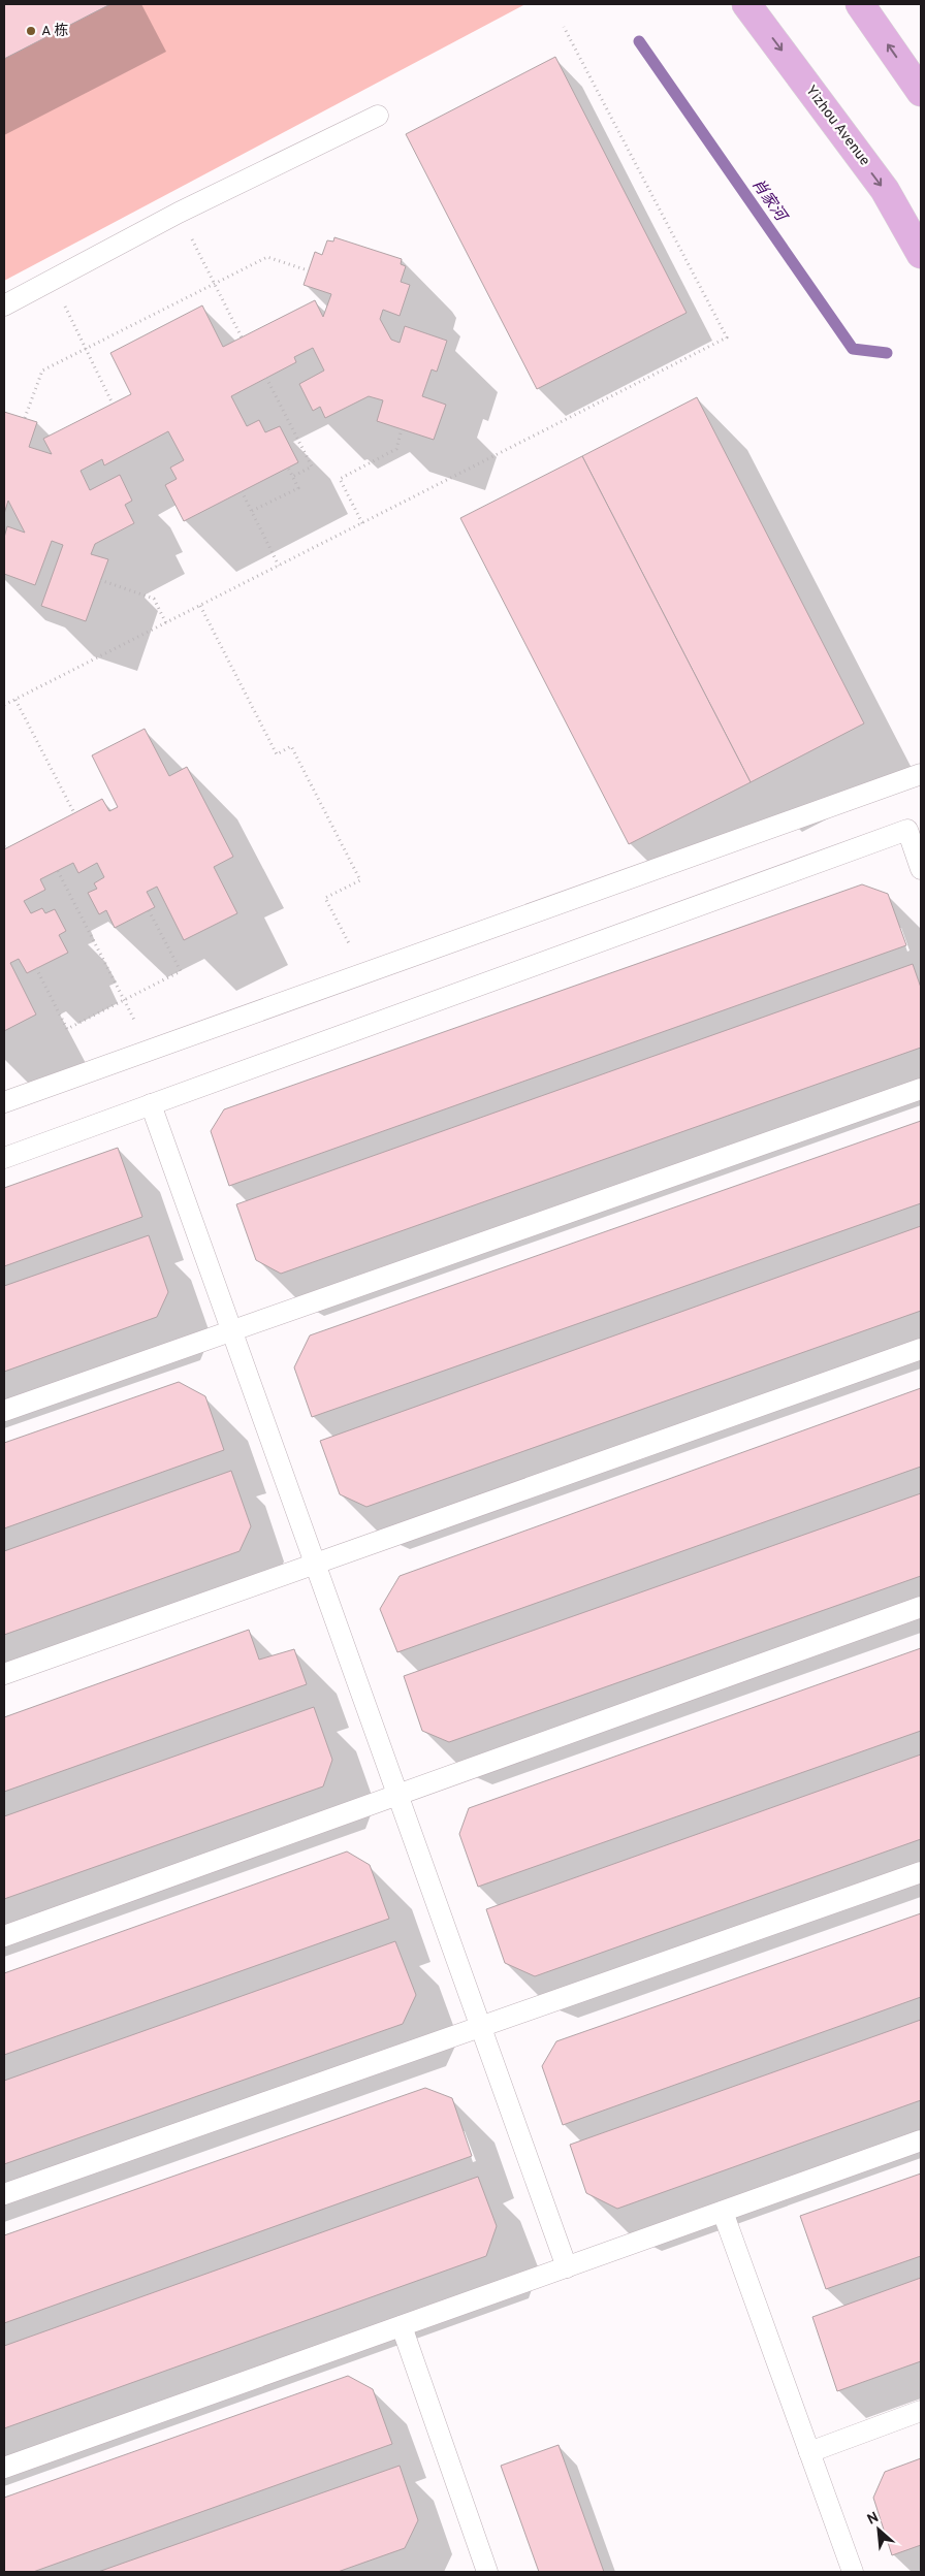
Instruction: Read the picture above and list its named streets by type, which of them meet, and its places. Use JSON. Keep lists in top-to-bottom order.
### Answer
{
  "streets": {
    "main road": ["Yizhou Avenue"]
  },
  "water": ["肖家河"],
  "places": ["A 栋"],
  "north": "top left"
}
